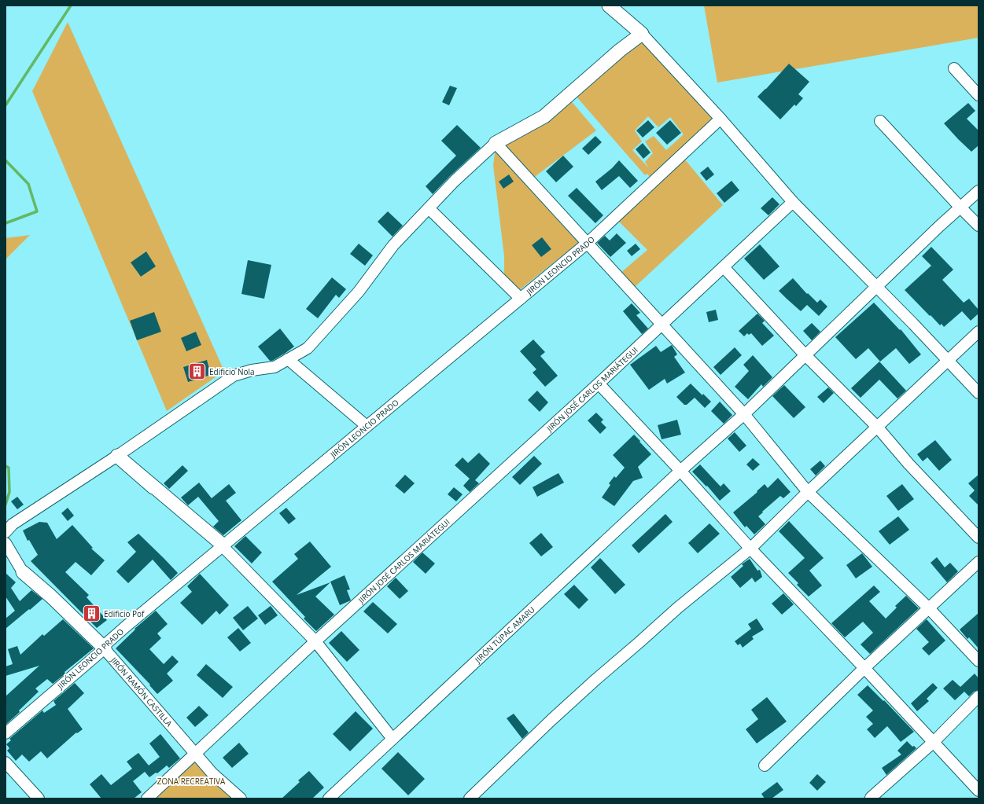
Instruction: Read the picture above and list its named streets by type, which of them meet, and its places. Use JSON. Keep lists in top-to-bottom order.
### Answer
{
  "streets": {
    "street": [
      "JIRÓN LEONCIO PRADO",
      "JIRÓN JOSÉ CARLOS MARIÁTEGUI",
      "JIRÓN TÚPAC AMARU",
      "JIRÓN RAMÓN CASTILLA"
    ]
  },
  "crossings": [
    ["JIRÓN LEONCIO PRADO", "JIRÓN RAMÓN CASTILLA"],
    ["JIRÓN JOSÉ CARLOS MARIÁTEGUI", "JIRÓN RAMÓN CASTILLA"]
  ],
  "parks": ["ZONA RECREATIVA"],
  "places": {
    "building": ["Edificio Nola", "Edificio Pof"]
  }
}
